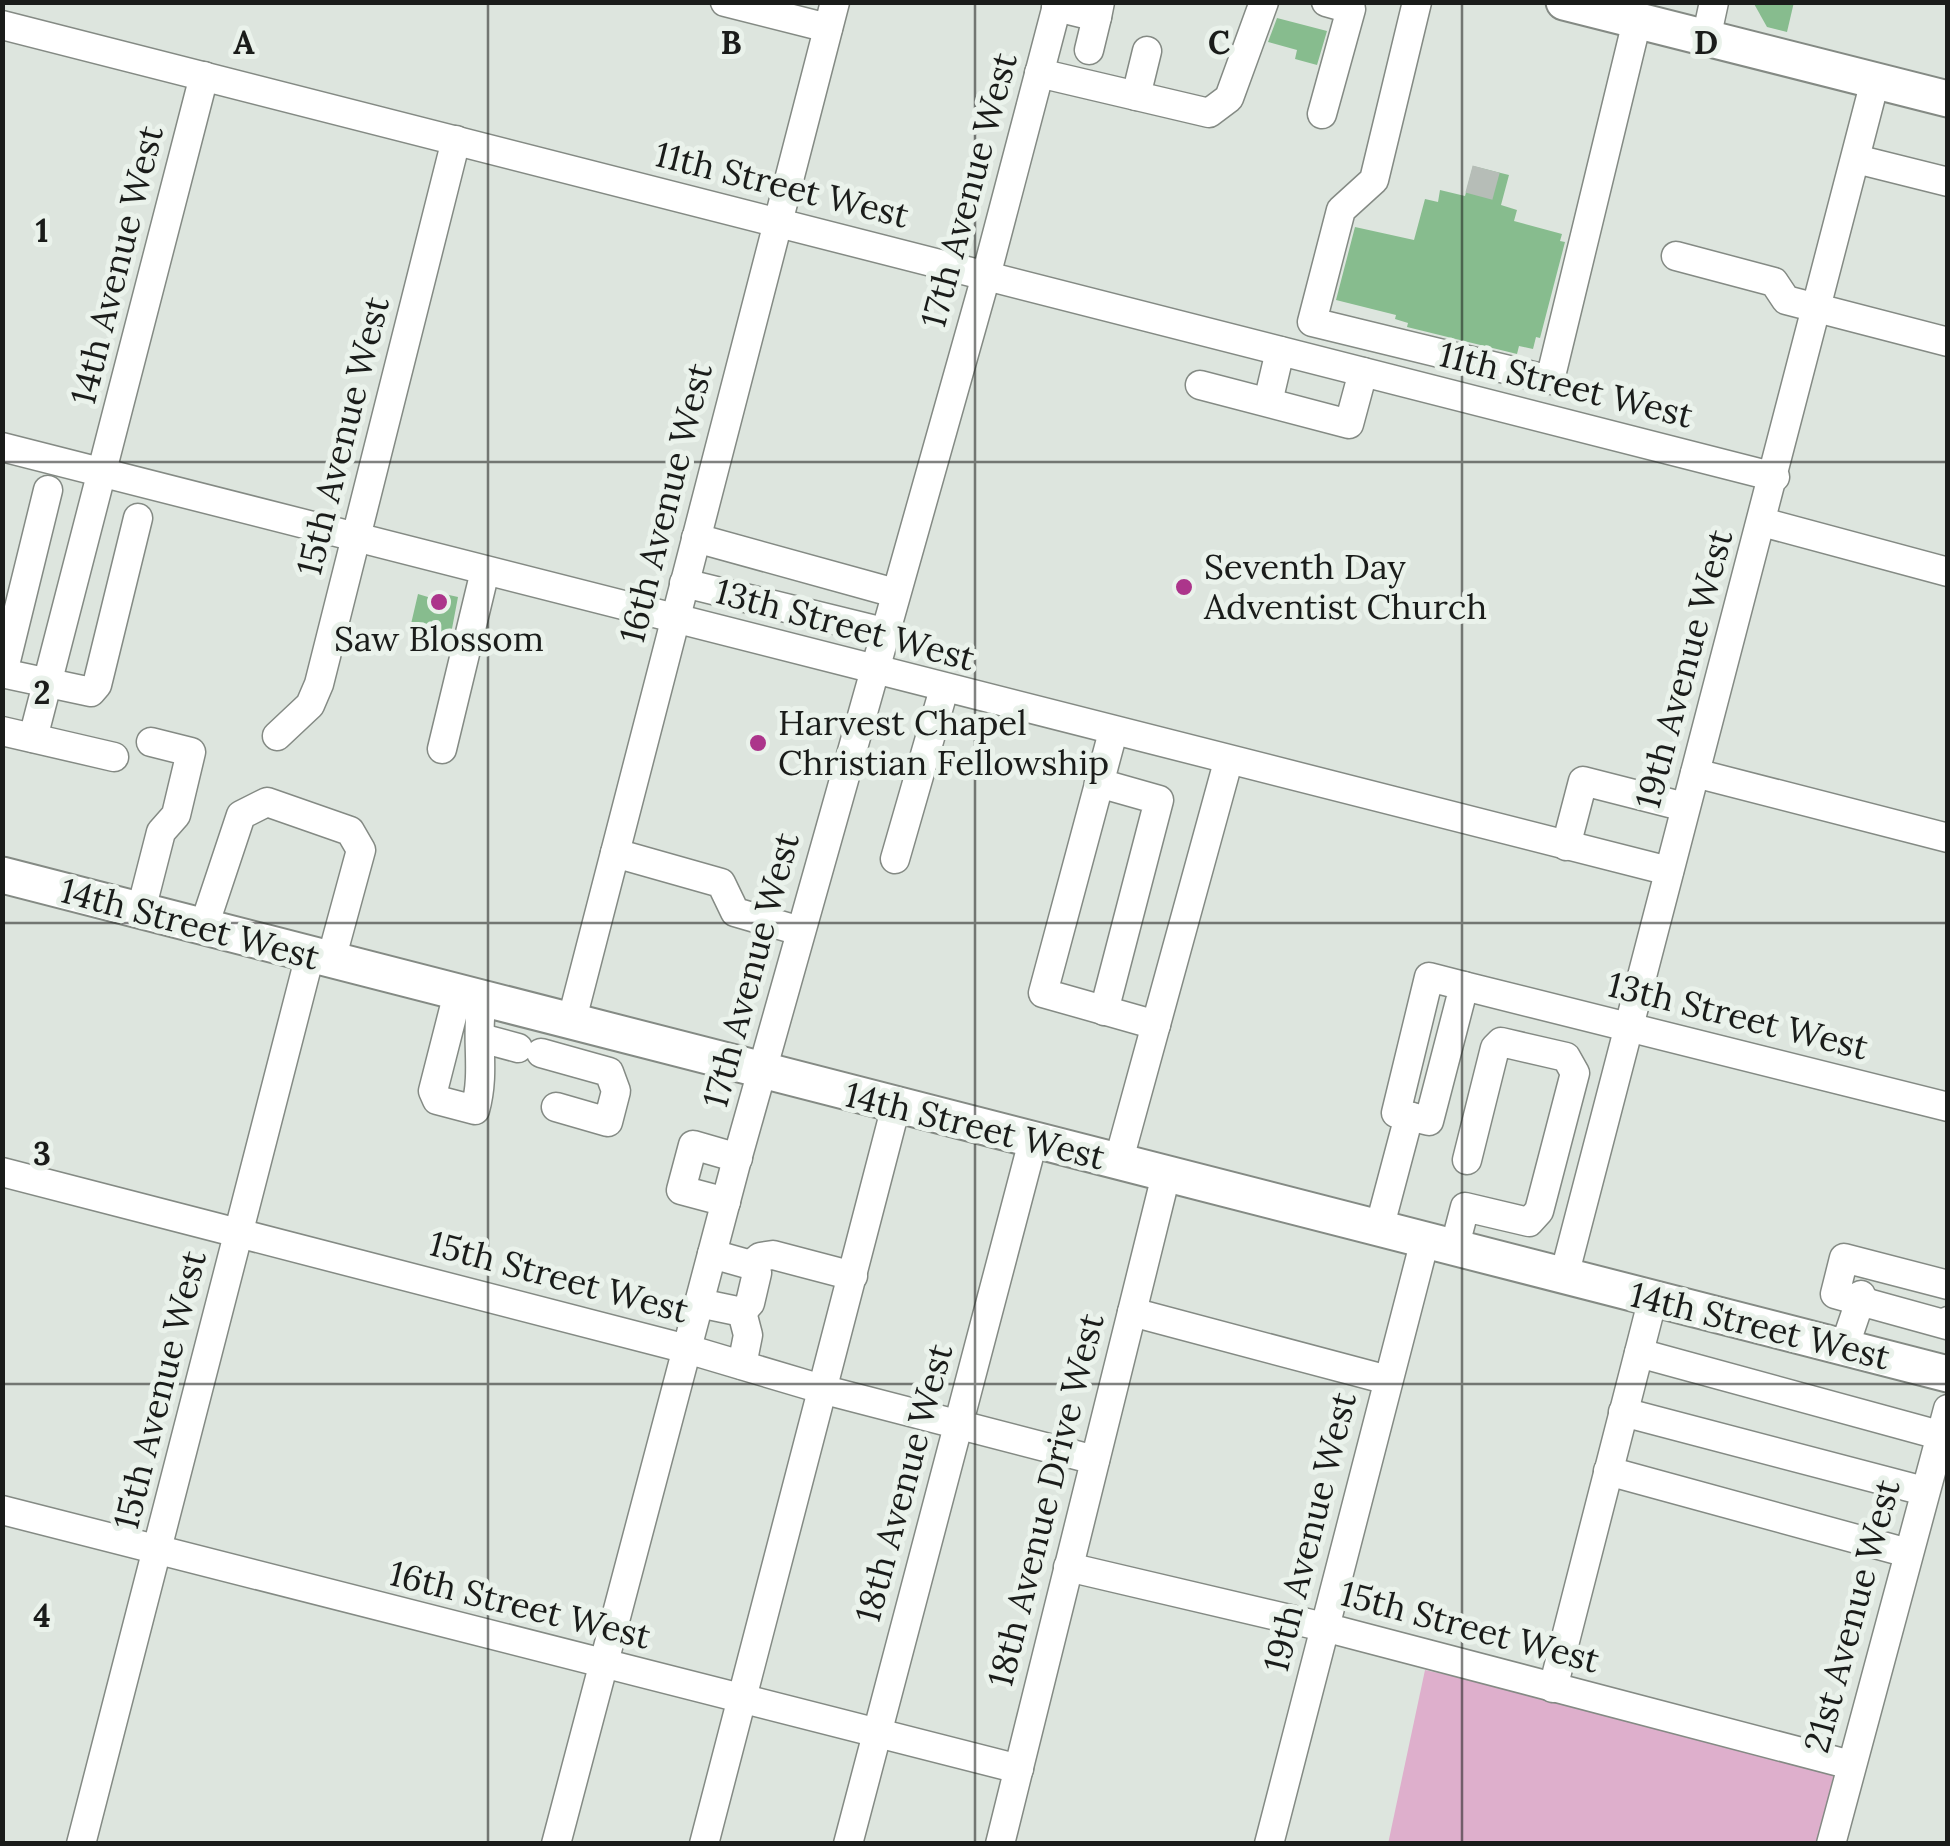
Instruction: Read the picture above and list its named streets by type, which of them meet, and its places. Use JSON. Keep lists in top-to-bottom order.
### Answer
{
  "streets": {
    "main road": ["14th Street West"],
    "street": [
      "11th Street West",
      "17th Avenue West",
      "14th Avenue West",
      "15th Avenue West",
      "16th Avenue West",
      "13th Street West",
      "19th Avenue West",
      "15th Street West",
      "18th Avenue West",
      "18th Avenue Drive West",
      "16th Street West",
      "21st Avenue West"
    ]
  },
  "crossings": [
    ["11th Street West", "17th Avenue West"],
    ["11th Street West", "14th Avenue West"],
    ["11th Street West", "15th Avenue West"],
    ["11th Street West", "16th Avenue West"],
    ["11th Street West", "19th Avenue West"],
    ["17th Avenue West", "13th Street West"],
    ["17th Avenue West", "14th Street West"],
    ["17th Avenue West", "15th Street West"],
    ["17th Avenue West", "16th Street West"],
    ["14th Avenue West", "13th Street West"],
    ["15th Avenue West", "13th Street West"],
    ["15th Avenue West", "14th Street West"],
    ["15th Avenue West", "15th Street West"],
    ["15th Avenue West", "16th Street West"],
    ["16th Avenue West", "13th Street West"],
    ["16th Avenue West", "14th Street West"],
    ["13th Street West", "19th Avenue West"],
    ["13th Street West", "14th Street West"],
    ["19th Avenue West", "14th Street West"],
    ["19th Avenue West", "15th Street West"],
    ["14th Street West", "18th Avenue West"],
    ["14th Street West", "18th Avenue Drive West"],
    ["15th Street West", "18th Avenue West"],
    ["15th Street West", "18th Avenue Drive West"],
    ["15th Street West", "21st Avenue West"],
    ["18th Avenue West", "16th Street West"],
    ["18th Avenue Drive West", "16th Street West"]
  ],
  "places": ["Seventh Day Adventist Church", "Saw Blossom", "Harvest Chapel Christian Fellowship"],
  "grid": {
    "columns": [
      "A",
      "B",
      "C",
      "D"
    ],
    "rows": [
      "1",
      "2",
      "3",
      "4"
    ]
  }
}
